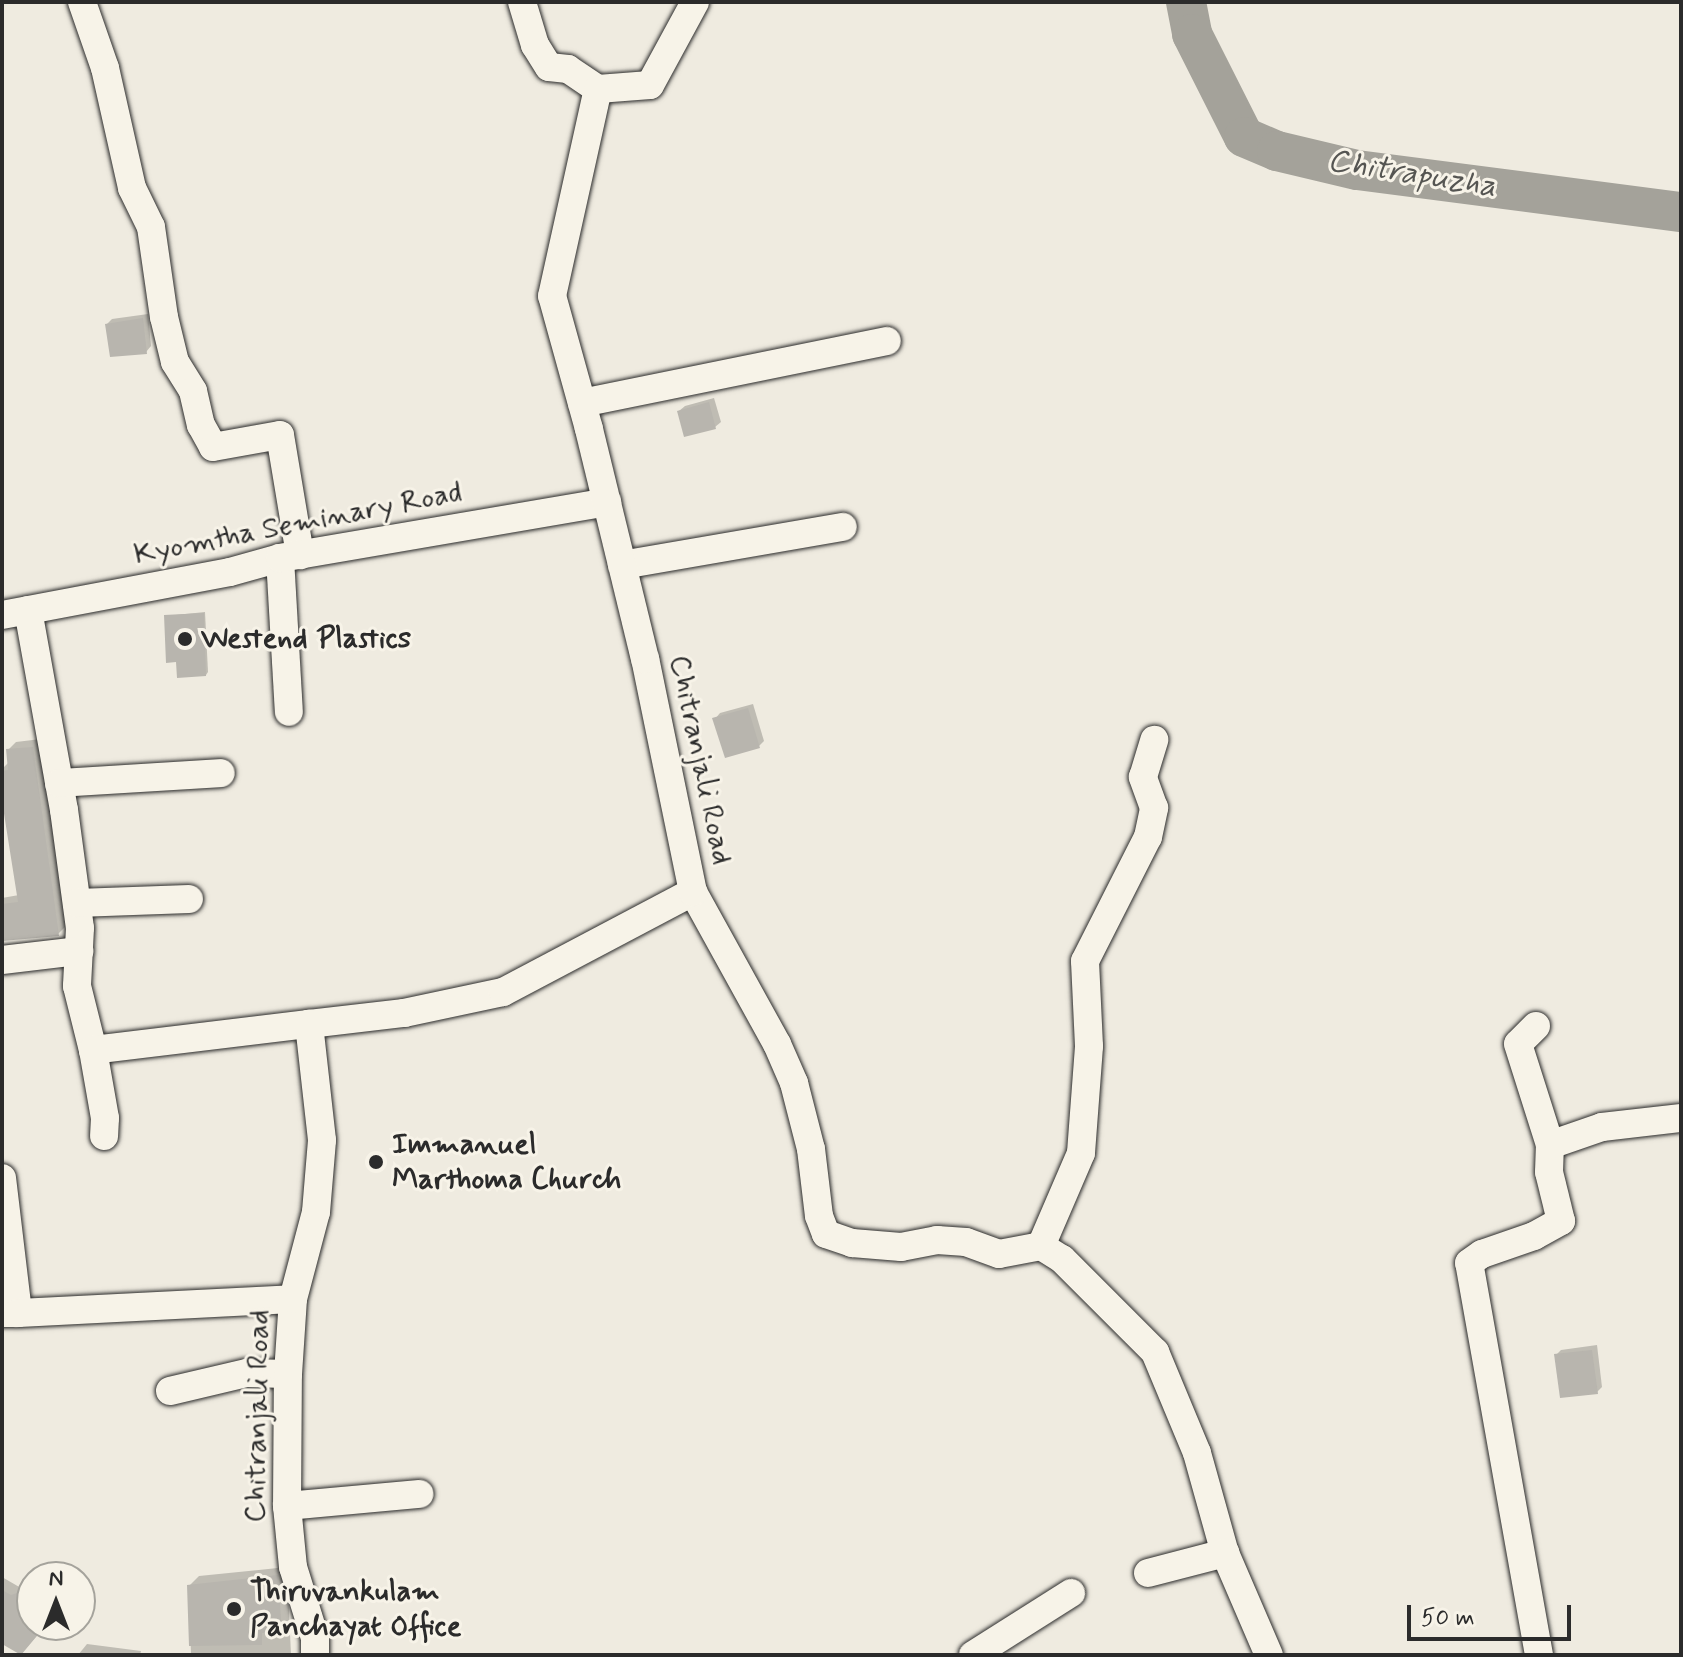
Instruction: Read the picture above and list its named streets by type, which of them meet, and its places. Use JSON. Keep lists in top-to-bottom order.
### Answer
{
  "streets": {
    "street": ["Kyomtha Seminary Road", "Chitranjali Road"]
  },
  "crossings": [
    ["Kyomtha Seminary Road", "Chitranjali Road"]
  ],
  "water": ["Chitrapuzha"],
  "places": ["Westend Plastics", "Immanuel Marthoma Church", "Thiruvankulam Panchayat Office"],
  "scale_bar": "50 m",
  "north": "top"
}
